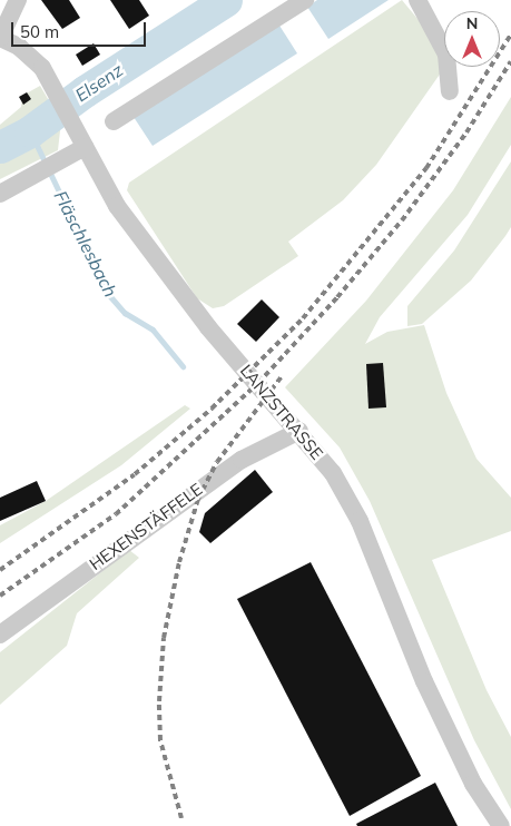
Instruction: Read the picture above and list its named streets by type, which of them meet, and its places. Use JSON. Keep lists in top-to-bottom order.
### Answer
{
  "streets": {
    "street": ["LANZSTRASSE", "HEXENSTÄFFELE"]
  },
  "crossings": [
    ["LANZSTRASSE", "HEXENSTÄFFELE"]
  ],
  "water": ["Elsenz", "Fläschlesbach"],
  "scale_bar": "50 m",
  "north": "top"
}
